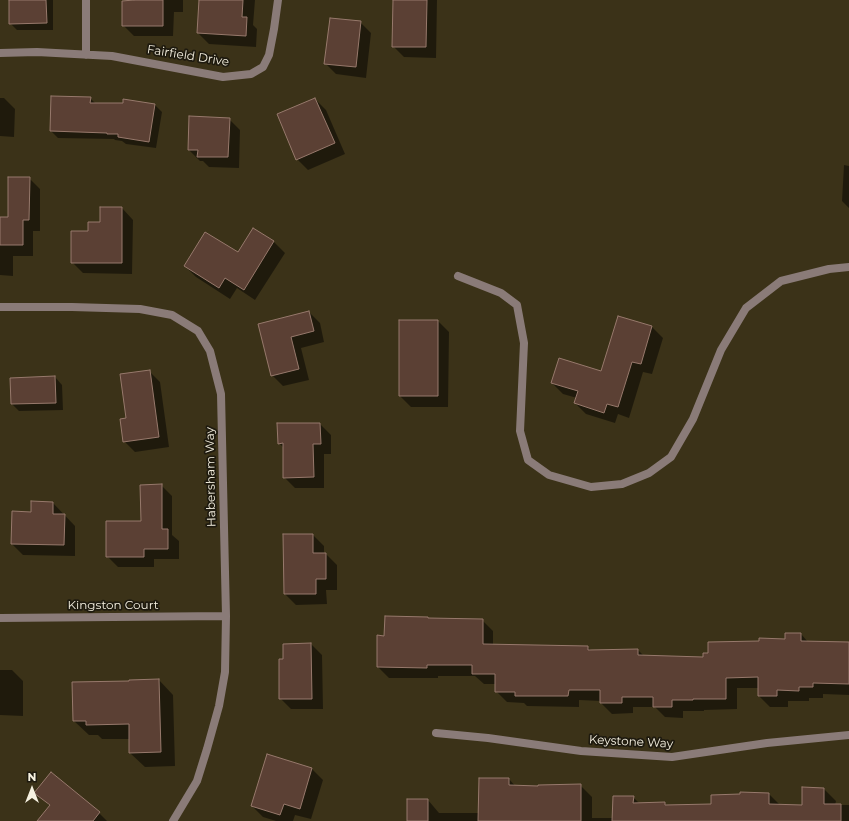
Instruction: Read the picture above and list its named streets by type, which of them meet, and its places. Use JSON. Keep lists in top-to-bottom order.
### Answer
{
  "streets": {
    "street": [
      "Fairfield Drive",
      "Habersham Way",
      "Kingston Court",
      "Keystone Way"
    ]
  },
  "crossings": [
    ["Habersham Way", "Kingston Court"]
  ],
  "north": "top"
}
